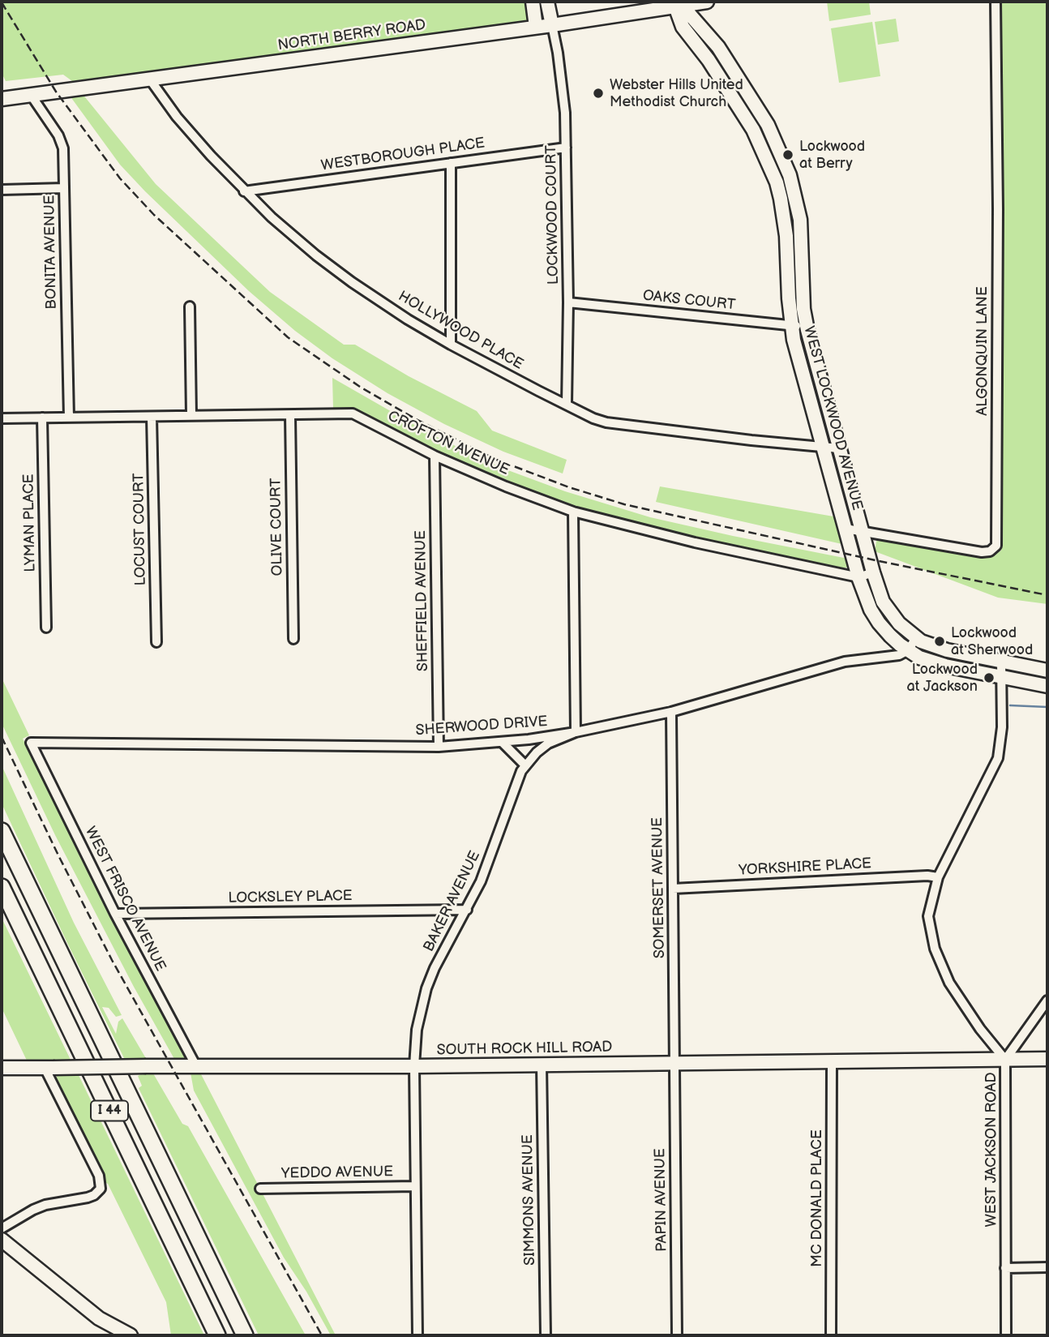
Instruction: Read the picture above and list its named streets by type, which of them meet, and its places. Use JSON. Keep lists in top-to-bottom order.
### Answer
{
  "streets": {
    "highway": ["I 44"],
    "main road": ["NORTH BERRY ROAD", "WEST LOCKWOOD AVENUE", "SOUTH ROCK HILL ROAD"],
    "street": [
      "WESTBOROUGH PLACE",
      "LOCKWOOD COURT",
      "BONITA AVENUE",
      "OAKS COURT",
      "HOLLYWOOD PLACE",
      "ALGONQUIN LANE",
      "CROFTON AVENUE",
      "LYMAN PLACE",
      "OLIVE COURT",
      "LOCUST COURT",
      "SHEFFIELD AVENUE",
      "SHERWOOD DRIVE",
      "YORKSHIRE PLACE",
      "SOMERSET AVENUE",
      "LOCKSLEY PLACE",
      "WEST FRISCO AVENUE",
      "BAKER AVENUE",
      "WEST JACKSON ROAD",
      "YEDDO AVENUE",
      "MC DONALD PLACE",
      "SIMMONS AVENUE",
      "PAPIN AVENUE"
    ]
  },
  "crossings": [
    ["NORTH BERRY ROAD", "LOCKWOOD COURT"],
    ["NORTH BERRY ROAD", "BONITA AVENUE"],
    ["NORTH BERRY ROAD", "HOLLYWOOD PLACE"],
    ["NORTH BERRY ROAD", "WEST LOCKWOOD AVENUE"],
    ["WESTBOROUGH PLACE", "LOCKWOOD COURT"],
    ["WESTBOROUGH PLACE", "HOLLYWOOD PLACE"],
    ["LOCKWOOD COURT", "OAKS COURT"],
    ["LOCKWOOD COURT", "HOLLYWOOD PLACE"],
    ["BONITA AVENUE", "CROFTON AVENUE"],
    ["OAKS COURT", "WEST LOCKWOOD AVENUE"],
    ["HOLLYWOOD PLACE", "WEST LOCKWOOD AVENUE"],
    ["ALGONQUIN LANE", "WEST LOCKWOOD AVENUE"],
    ["WEST LOCKWOOD AVENUE", "CROFTON AVENUE"],
    ["WEST LOCKWOOD AVENUE", "SHERWOOD DRIVE"],
    ["WEST LOCKWOOD AVENUE", "WEST JACKSON ROAD"],
    ["CROFTON AVENUE", "LYMAN PLACE"],
    ["CROFTON AVENUE", "OLIVE COURT"],
    ["CROFTON AVENUE", "LOCUST COURT"],
    ["CROFTON AVENUE", "SHEFFIELD AVENUE"],
    ["SHEFFIELD AVENUE", "SHERWOOD DRIVE"],
    ["SHERWOOD DRIVE", "SOMERSET AVENUE"],
    ["SHERWOOD DRIVE", "WEST FRISCO AVENUE"],
    ["SHERWOOD DRIVE", "BAKER AVENUE"],
    ["YORKSHIRE PLACE", "SOMERSET AVENUE"],
    ["YORKSHIRE PLACE", "WEST JACKSON ROAD"],
    ["SOMERSET AVENUE", "SOUTH ROCK HILL ROAD"],
    ["SOMERSET AVENUE", "PAPIN AVENUE"],
    ["LOCKSLEY PLACE", "WEST FRISCO AVENUE"],
    ["LOCKSLEY PLACE", "BAKER AVENUE"],
    ["WEST FRISCO AVENUE", "SOUTH ROCK HILL ROAD"],
    ["BAKER AVENUE", "SOUTH ROCK HILL ROAD"],
    ["BAKER AVENUE", "YEDDO AVENUE"],
    ["SOUTH ROCK HILL ROAD", "WEST JACKSON ROAD"],
    ["SOUTH ROCK HILL ROAD", "MC DONALD PLACE"],
    ["SOUTH ROCK HILL ROAD", "SIMMONS AVENUE"],
    ["SOUTH ROCK HILL ROAD", "PAPIN AVENUE"]
  ],
  "places": [
    "Webster Hills United Methodist Church",
    "Lockwood at Berry",
    "Lockwood at Sherwood",
    "Lockwood at Jackson"
  ]
}
